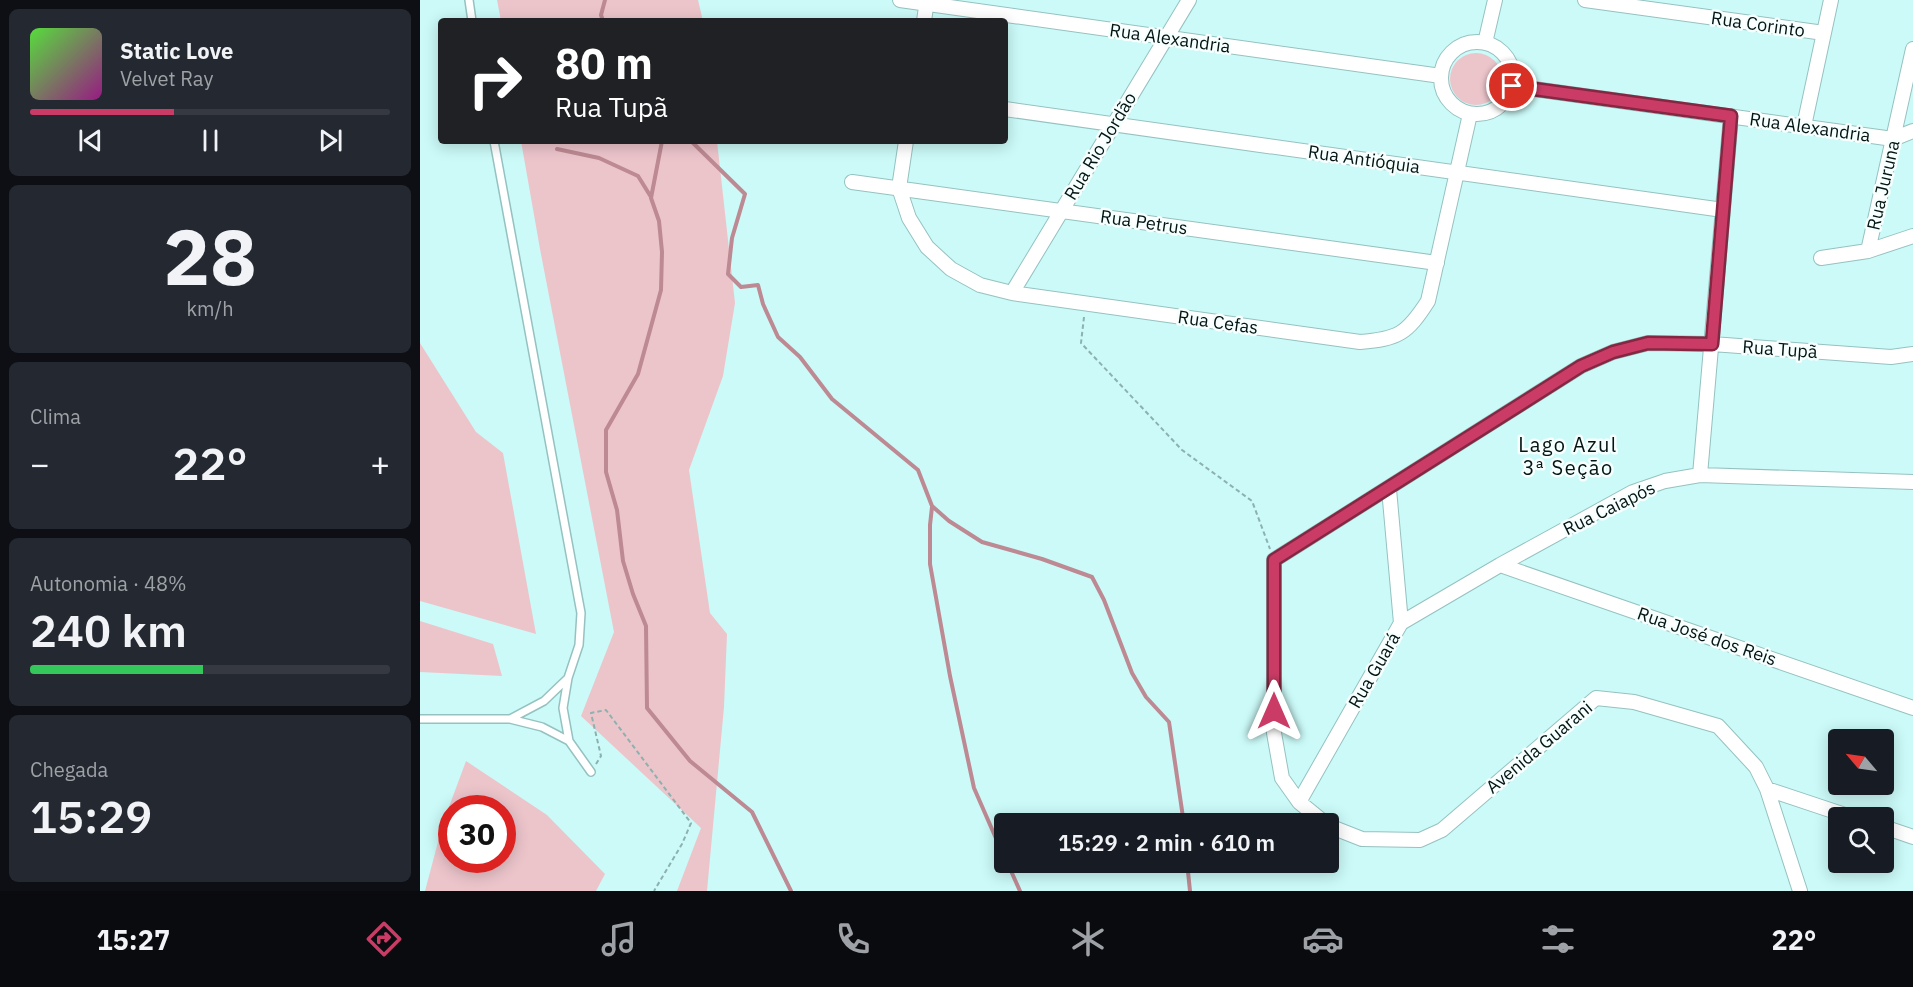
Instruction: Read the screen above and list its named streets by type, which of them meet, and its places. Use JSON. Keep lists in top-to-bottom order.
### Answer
{
  "streets": {
    "street": [
      "Rua Corinto",
      "Rua Alexandria",
      "Rua Rio Jordão",
      "Rua Antióquia",
      "Rua Juruna",
      "Rua Petrus",
      "Rua Cefas",
      "Rua Tupã",
      "Rua Caiapós",
      "Rua José dos Reis",
      "Rua Guará",
      "Avenida Guarani"
    ]
  },
  "crossings": [
    ["Rua Alexandria", "Rua Rio Jordão"],
    ["Rua Alexandria", "Rua Juruna"],
    ["Rua Alexandria", "Rua Cefas"],
    ["Rua Rio Jordão", "Rua Antióquia"],
    ["Rua Rio Jordão", "Rua Petrus"],
    ["Rua Rio Jordão", "Rua Cefas"],
    ["Rua Antióquia", "Rua Cefas"],
    ["Rua Petrus", "Rua Cefas"],
    ["Rua Tupã", "Rua Guará"],
    ["Rua Tupã", "Avenida Guarani"],
    ["Rua Caiapós", "Rua José dos Reis"],
    ["Rua Caiapós", "Rua Guará"],
    ["Rua Guará", "Avenida Guarani"]
  ],
  "districts": ["Lago Azul 3ª Seção"],
  "north": "top left",
  "page": {
    "turn": ["80 m", "Rua Tupã"],
    "song": ["Static Love", "Velvet Ray"],
    "tile": [
      ["28", "km/h"],
      "Clima",
      ["Autonomia · 48%", "240 km"],
      ["Chegada", "15:29"]
    ],
    "heat": ["−", "22°", "+"],
    "limit": "30",
    "trip": "15:29 · 2 min · 610 m",
    "tabs": ["15:27", "22°"]
  }
}
